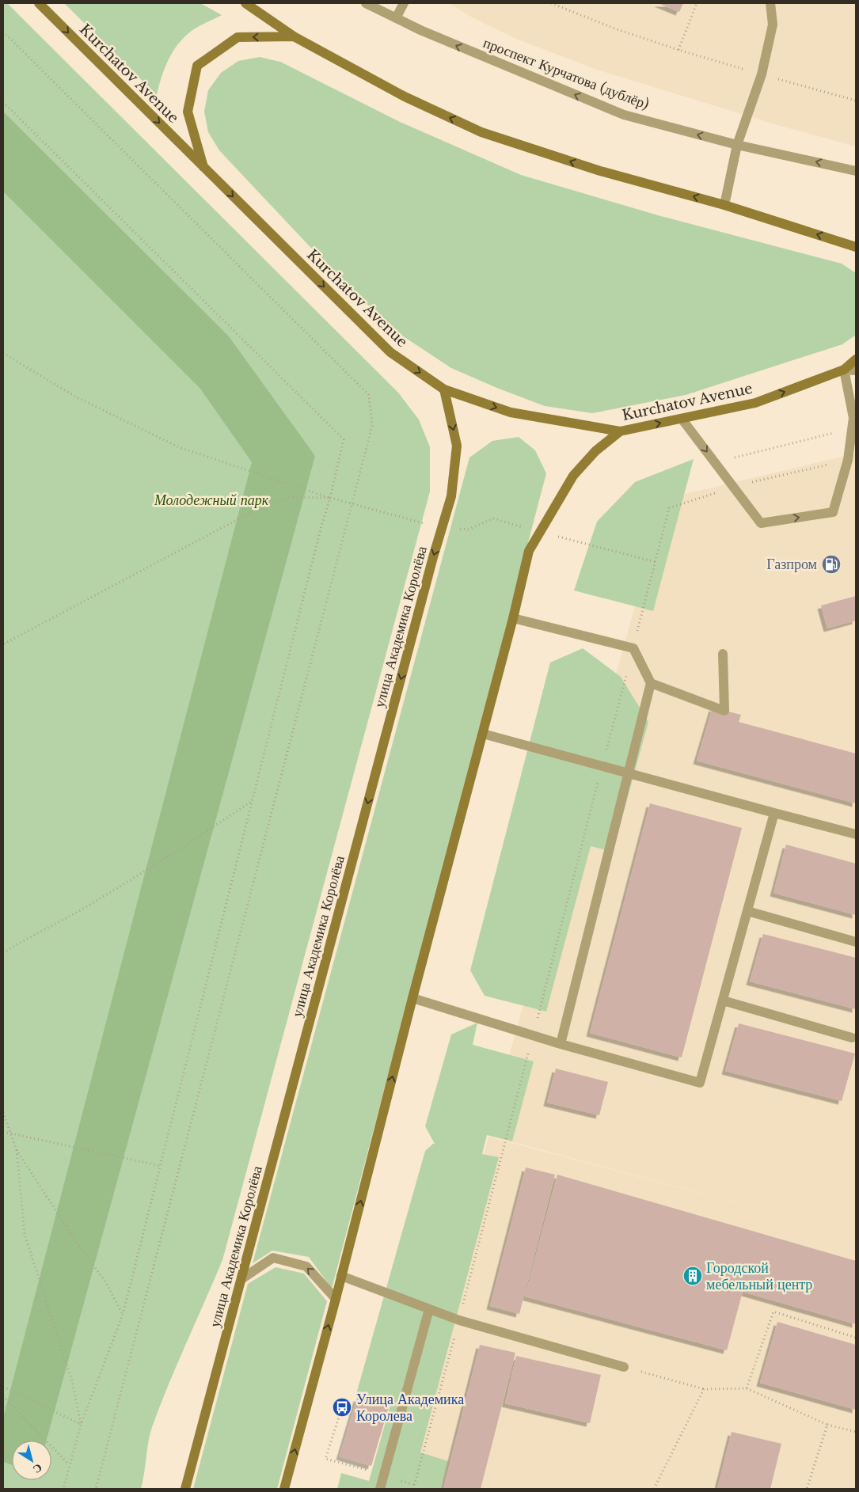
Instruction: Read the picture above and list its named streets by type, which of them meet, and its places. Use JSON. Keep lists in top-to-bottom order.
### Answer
{
  "streets": {
    "main road": ["Kurchatov Avenue", "улица Академика Королёва"],
    "street": ["проспект Курчатова (дублёр)"]
  },
  "crossings": [
    ["Kurchatov Avenue", "улица Академика Королёва"]
  ],
  "one_way": ["Kurchatov Avenue", "проспект Курчатова (дублёр)", "улица Академика Королёва"],
  "parks": ["Молодежный парк"],
  "places": {
    "fuel station": ["Газпром"],
    "building": ["Городской мебельный центр"],
    "bus stop": ["Улица Академика Королева"]
  },
  "north": "bottom right"
}
